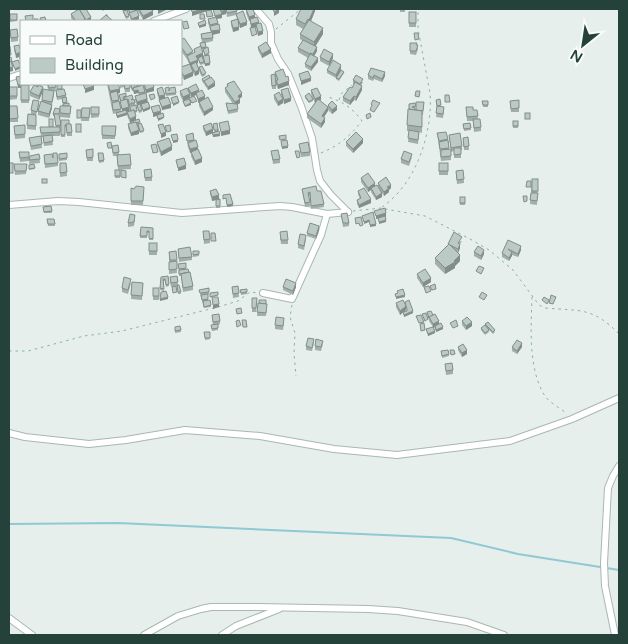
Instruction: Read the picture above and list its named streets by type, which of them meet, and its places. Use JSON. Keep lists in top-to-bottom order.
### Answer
{
  "legend": ["Road", "Building"],
  "north": "bottom left"
}
